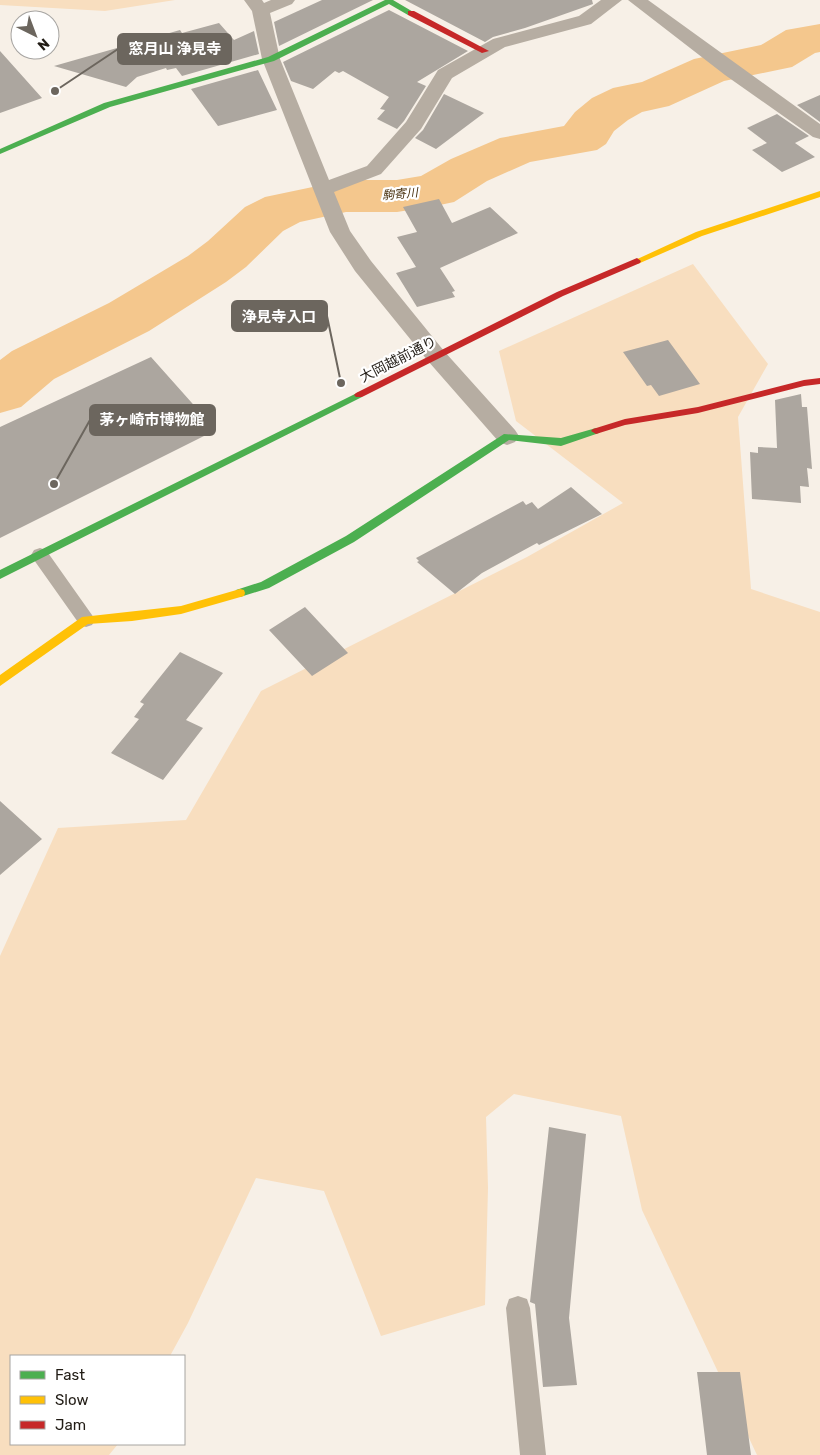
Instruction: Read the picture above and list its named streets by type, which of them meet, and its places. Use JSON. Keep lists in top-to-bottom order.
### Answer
{
  "streets": {
    "street": ["大岡越前通り"]
  },
  "water": ["駒寄川"],
  "places": ["窓月山 浄見寺", "浄見寺入口", "茅ヶ崎市博物館"],
  "legend": ["Fast", "Slow", "Jam"],
  "north": "bottom right"
}
